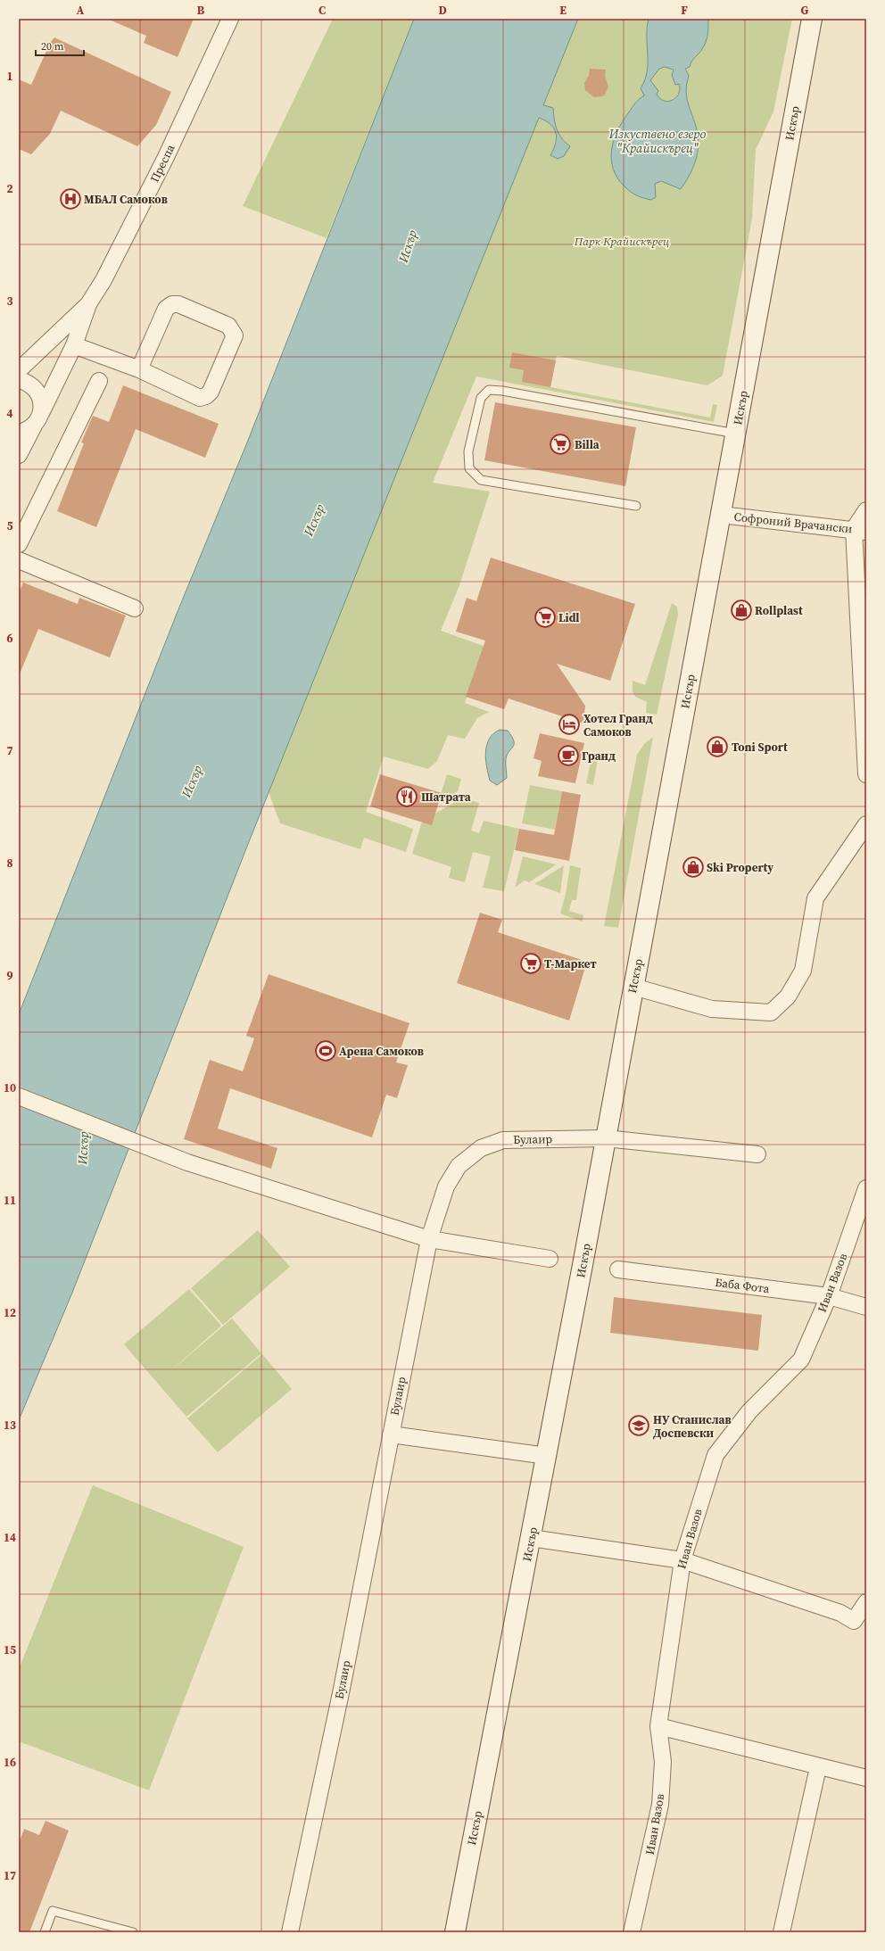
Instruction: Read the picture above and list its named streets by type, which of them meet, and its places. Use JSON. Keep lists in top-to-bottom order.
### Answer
{
  "streets": {
    "main road": ["Искър"],
    "street": [
      "Преспа",
      "Софроний Врачански",
      "Булаир",
      "Иван Вазов",
      "Баба Фота"
    ]
  },
  "crossings": [
    ["Искър", "Софроний Врачански"],
    ["Искър", "Булаир"],
    ["Иван Вазов", "Баба Фота"]
  ],
  "water": ["Изкуствено езеро \"Крайискърец\"", "Искър"],
  "parks": ["Парк Крайискърец"],
  "places": {
    "hospital": ["МБАЛ Самоков"],
    "supermarket": ["Billa", "Lidl", "Т-Маркет"],
    "shop": ["Rollplast", "Toni Sport", "Ski Property"],
    "hotel": ["Хотел Гранд Самоков"],
    "cafe": ["Гранд"],
    "restaurant": ["Шатрата"],
    "sports": ["Арена Самоков"],
    "school or university": ["НУ Станислав Доспевски"]
  },
  "scale_bar": "20 m",
  "grid": {
    "columns": [
      "A",
      "B",
      "C",
      "D",
      "E",
      "F",
      "G"
    ],
    "rows": [
      "1",
      "2",
      "3",
      "4",
      "5",
      "6",
      "7",
      "8",
      "9",
      "10",
      "11",
      "12",
      "13",
      "14",
      "15",
      "16",
      "17"
    ]
  }
}
